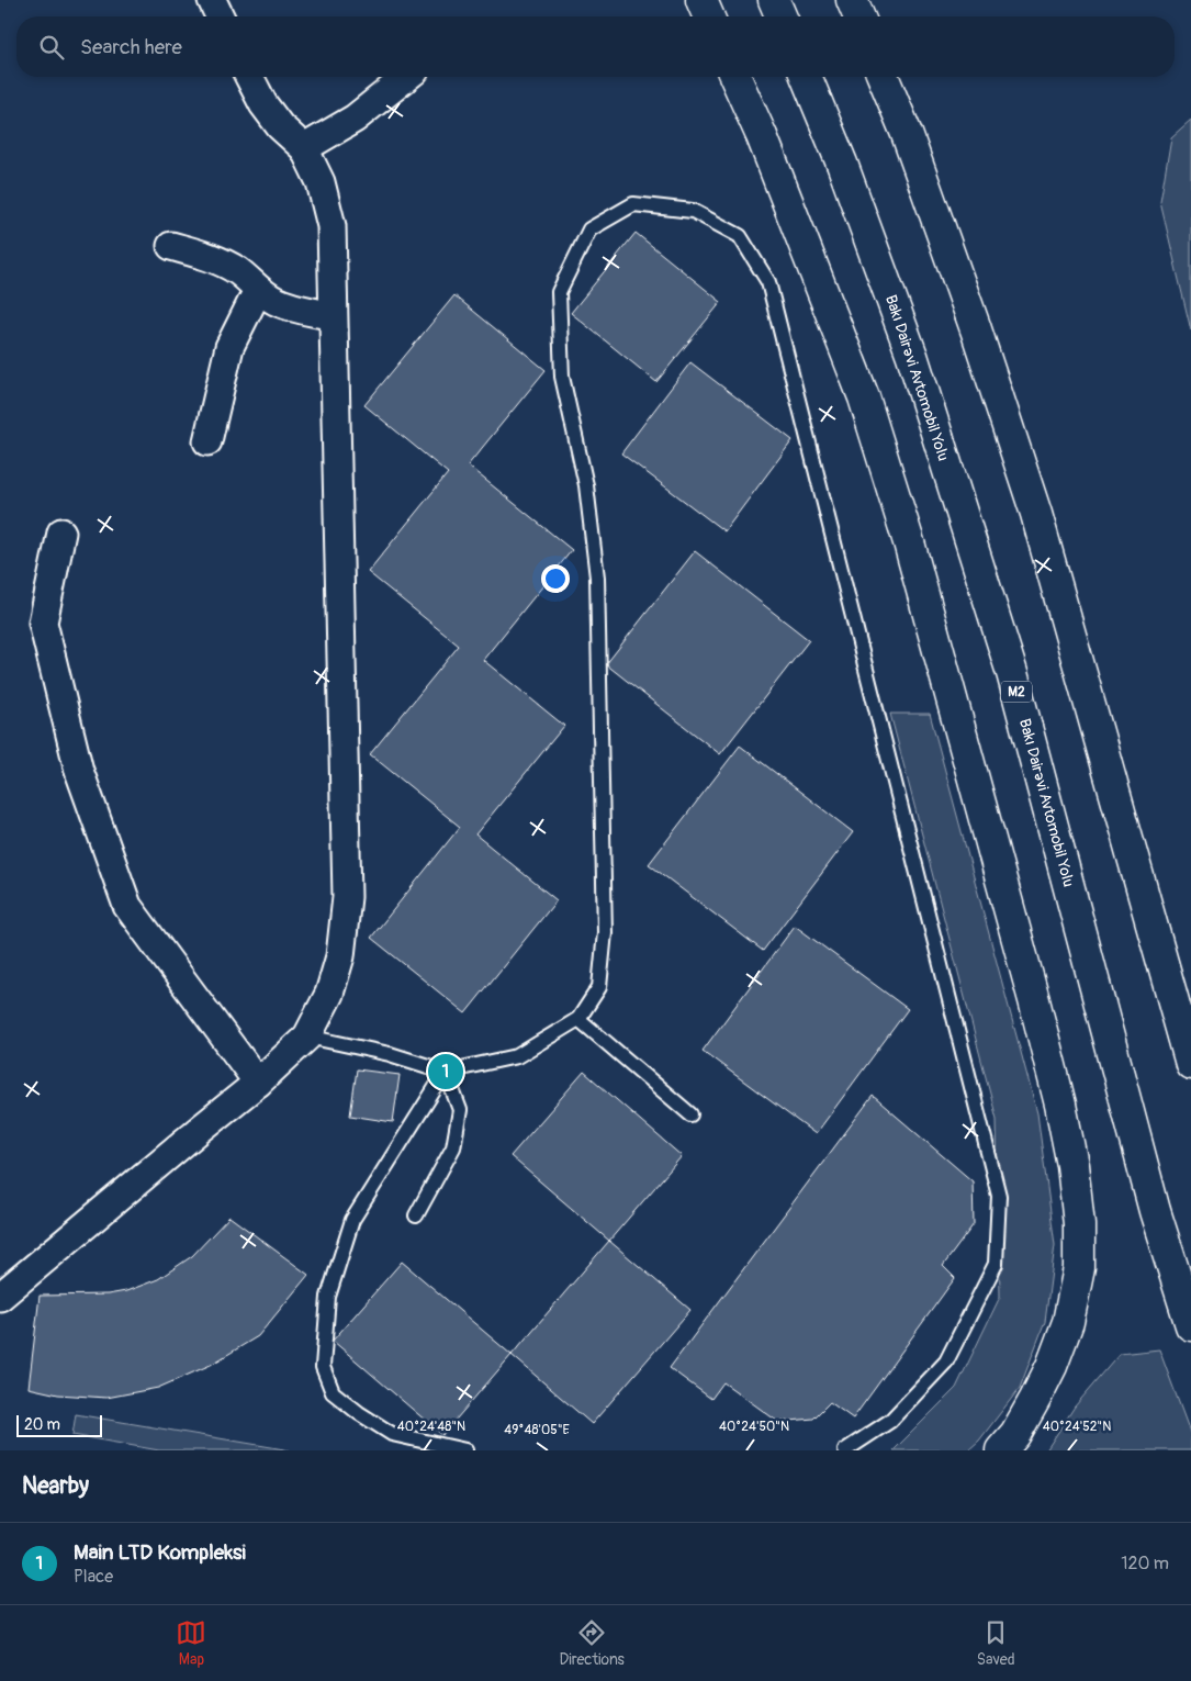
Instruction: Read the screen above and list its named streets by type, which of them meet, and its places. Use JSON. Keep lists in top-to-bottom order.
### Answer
{
  "streets": {
    "main road": ["Bakı Dairəvi Avtomobil Yolu", "M2"]
  },
  "scale_bar": "20 m",
  "page": {
    "search": "Search here",
    "pins": "1",
    "scale": "20 m",
    "heading": "Nearby",
    "list": [
      {
        "mark": "1",
        "name": "Main LTD Kompleksi",
        "note": "Place",
        "value": "120 m"
      }
    ],
    "nav": ["Map", "Directions", "Saved"]
  },
  "coordinates": [
    "40°24'48\"N",
    "40°24'50\"N",
    "40°24'52\"N",
    "49°48'05\"E"
  ]
}
